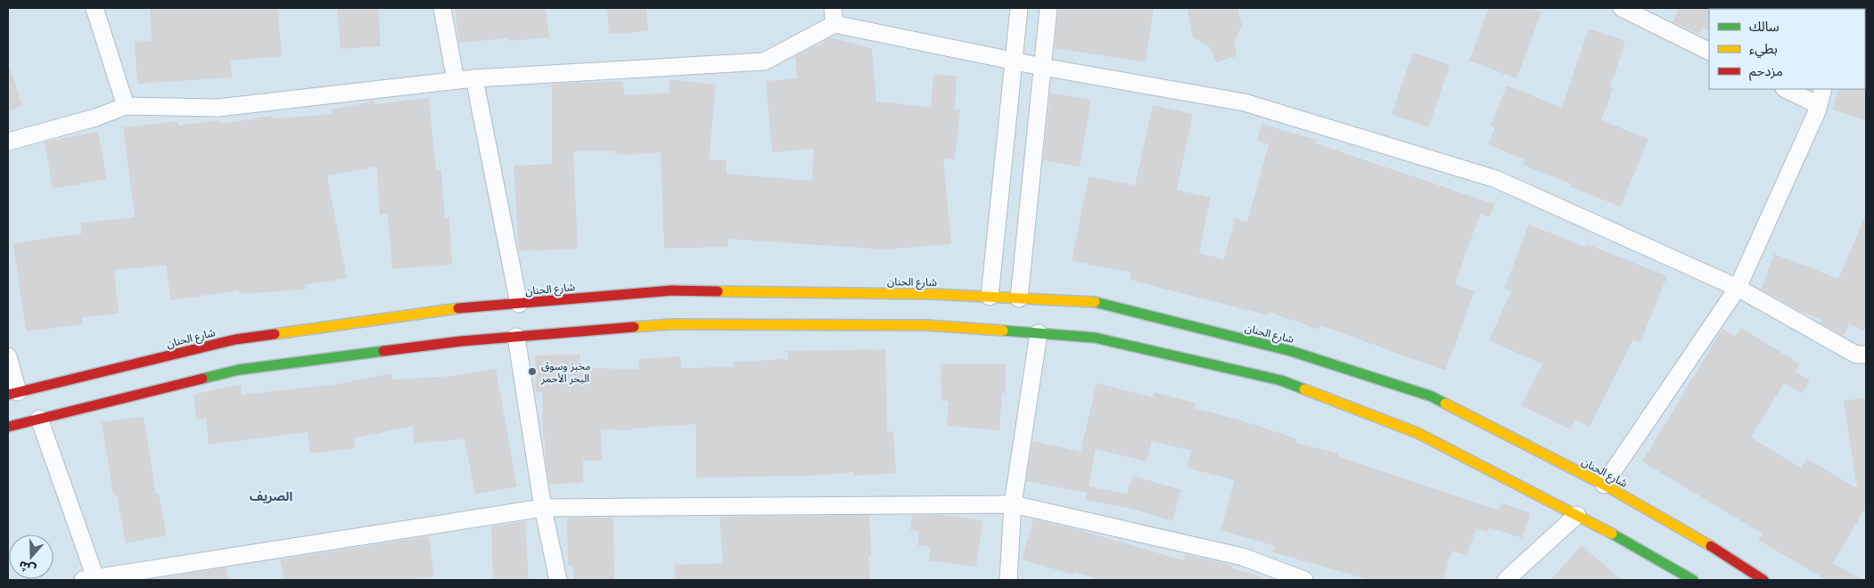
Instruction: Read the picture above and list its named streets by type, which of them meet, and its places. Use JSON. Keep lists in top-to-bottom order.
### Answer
{
  "streets": {
    "main road": ["شارع الحنان"]
  },
  "districts": ["الصريف"],
  "places": ["مخبز وسوق البحر الأحمر"],
  "legend": ["سالك", "بطيء", "مزدحم"],
  "north": "bottom"
}
